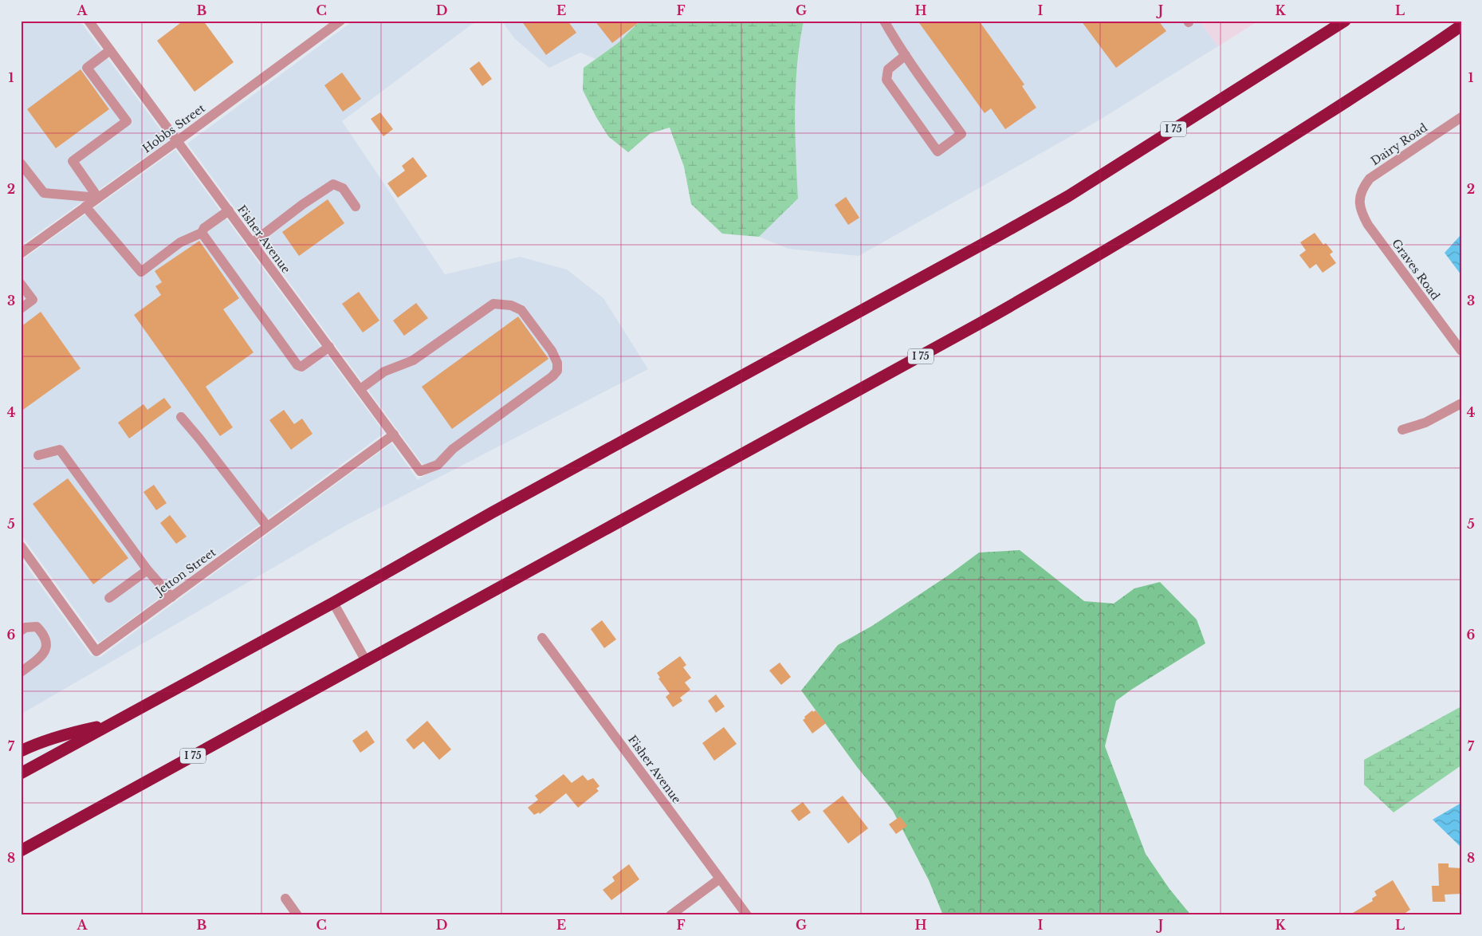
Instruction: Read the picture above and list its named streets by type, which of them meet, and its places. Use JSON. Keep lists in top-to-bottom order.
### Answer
{
  "streets": {
    "highway": ["I 75"],
    "street": [
      "Hobbs Street",
      "Dairy Road",
      "Fisher Avenue",
      "Graves Road",
      "Jetton Street"
    ]
  },
  "crossings": [
    ["Hobbs Street", "Fisher Avenue"],
    ["Dairy Road", "Graves Road"],
    ["Fisher Avenue", "Jetton Street"]
  ],
  "grid": {
    "columns": [
      "A",
      "B",
      "C",
      "D",
      "E",
      "F",
      "G",
      "H",
      "I",
      "J",
      "K",
      "L"
    ],
    "rows": [
      "1",
      "2",
      "3",
      "4",
      "5",
      "6",
      "7",
      "8"
    ]
  }
}
